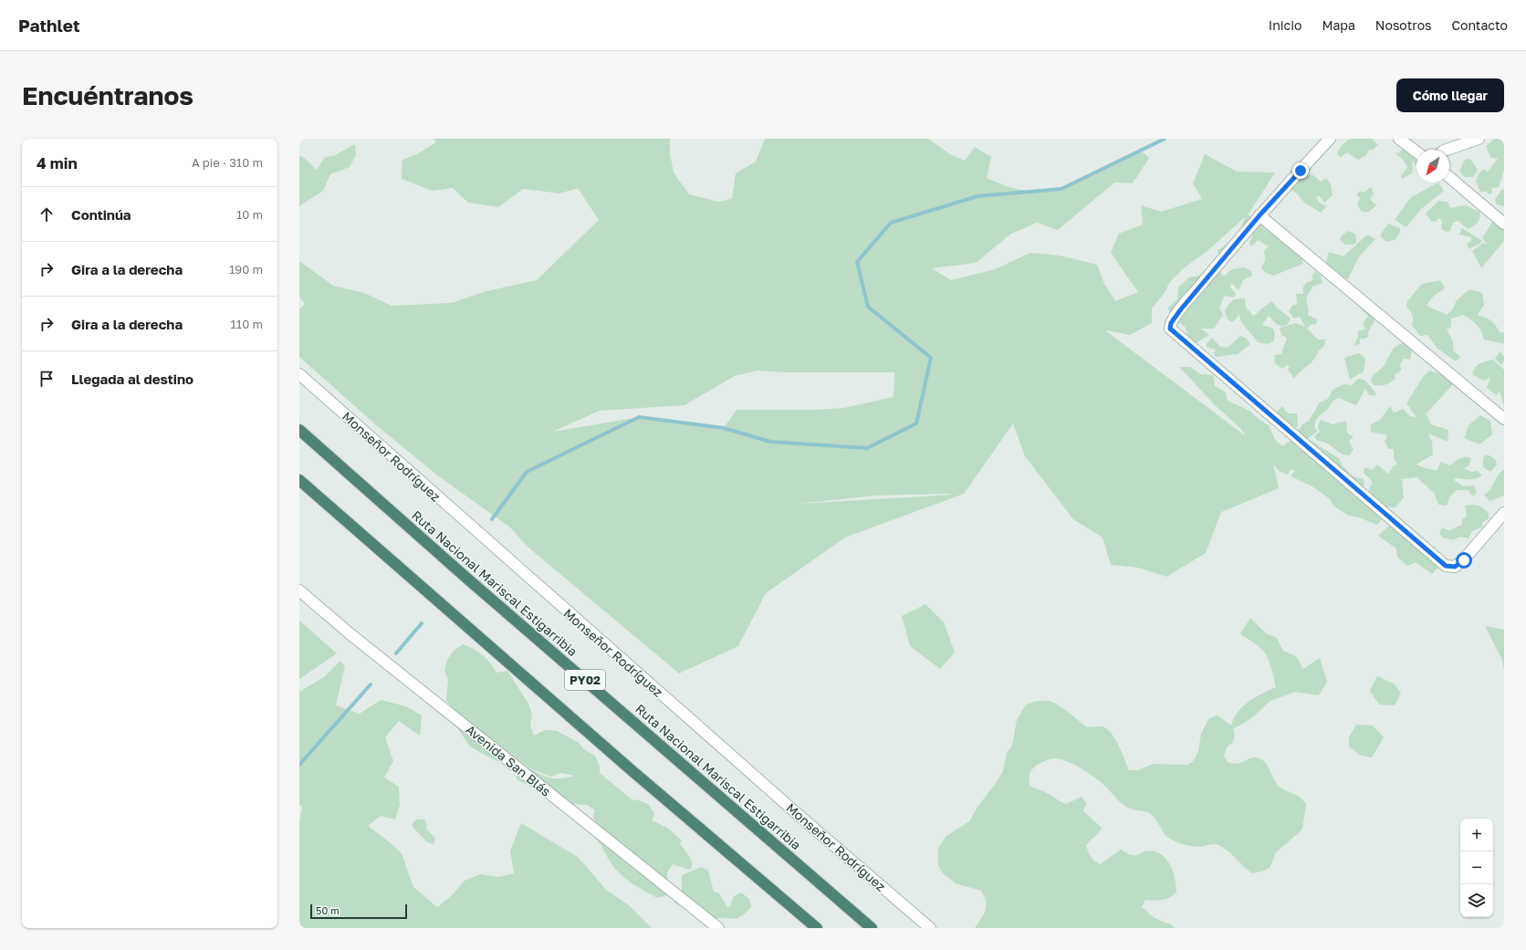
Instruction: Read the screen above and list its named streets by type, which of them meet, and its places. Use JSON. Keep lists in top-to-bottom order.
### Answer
{
  "streets": {
    "highway": ["Ruta Nacional Mariscal Estigarribia", "PY02"],
    "street": ["Monseñor Rodríguez", "Avenida San Blás"]
  },
  "scale_bar": "50 m",
  "north": "bottom left",
  "page": {
    "header": "Pathlet",
    "nav": [
      "Inicio",
      "Mapa",
      "Nosotros",
      "Contacto"
    ],
    "buttons": "Cómo llegar",
    "title": "Encuéntranos",
    "heading": ["4 min", "A pie · 310 m"],
    "list": [
      ["Continúa", "10 m"],
      ["Gira a la derecha", "190 m"],
      ["Gira a la derecha", "110 m"],
      "Llegada al destino"
    ],
    "map_buttons": ["+", "−"],
    "scale": "50 m"
  }
}
